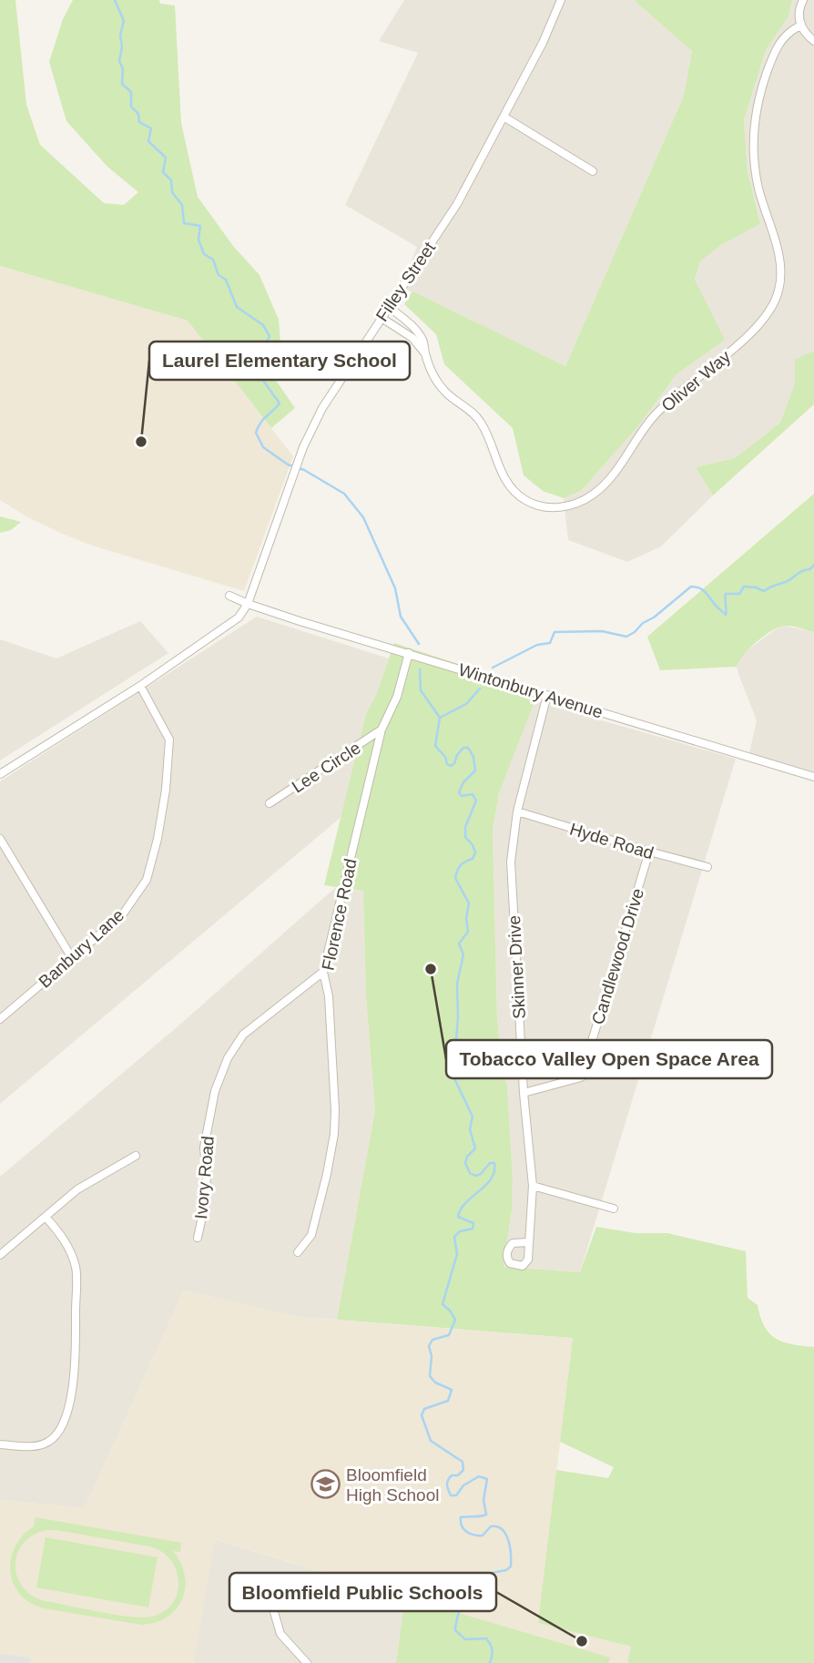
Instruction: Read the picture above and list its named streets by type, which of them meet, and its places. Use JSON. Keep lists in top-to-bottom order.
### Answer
{
  "streets": {
    "street": [
      "Filley Street",
      "Oliver Way",
      "Wintonbury Avenue",
      "Lee Circle",
      "Hyde Road",
      "Florence Road",
      "Banbury Lane",
      "Candlewood Drive",
      "Skinner Drive",
      "Ivory Road"
    ]
  },
  "crossings": [
    ["Filley Street", "Oliver Way"],
    ["Filley Street", "Wintonbury Avenue"],
    ["Wintonbury Avenue", "Florence Road"],
    ["Wintonbury Avenue", "Skinner Drive"],
    ["Lee Circle", "Florence Road"],
    ["Hyde Road", "Candlewood Drive"],
    ["Hyde Road", "Skinner Drive"],
    ["Florence Road", "Ivory Road"],
    ["Candlewood Drive", "Skinner Drive"]
  ],
  "places": {
    "other": ["Laurel Elementary School", "Tobacco Valley Open Space Area", "Bloomfield Public Schools"],
    "school or university": ["Bloomfield High School"]
  }
}
